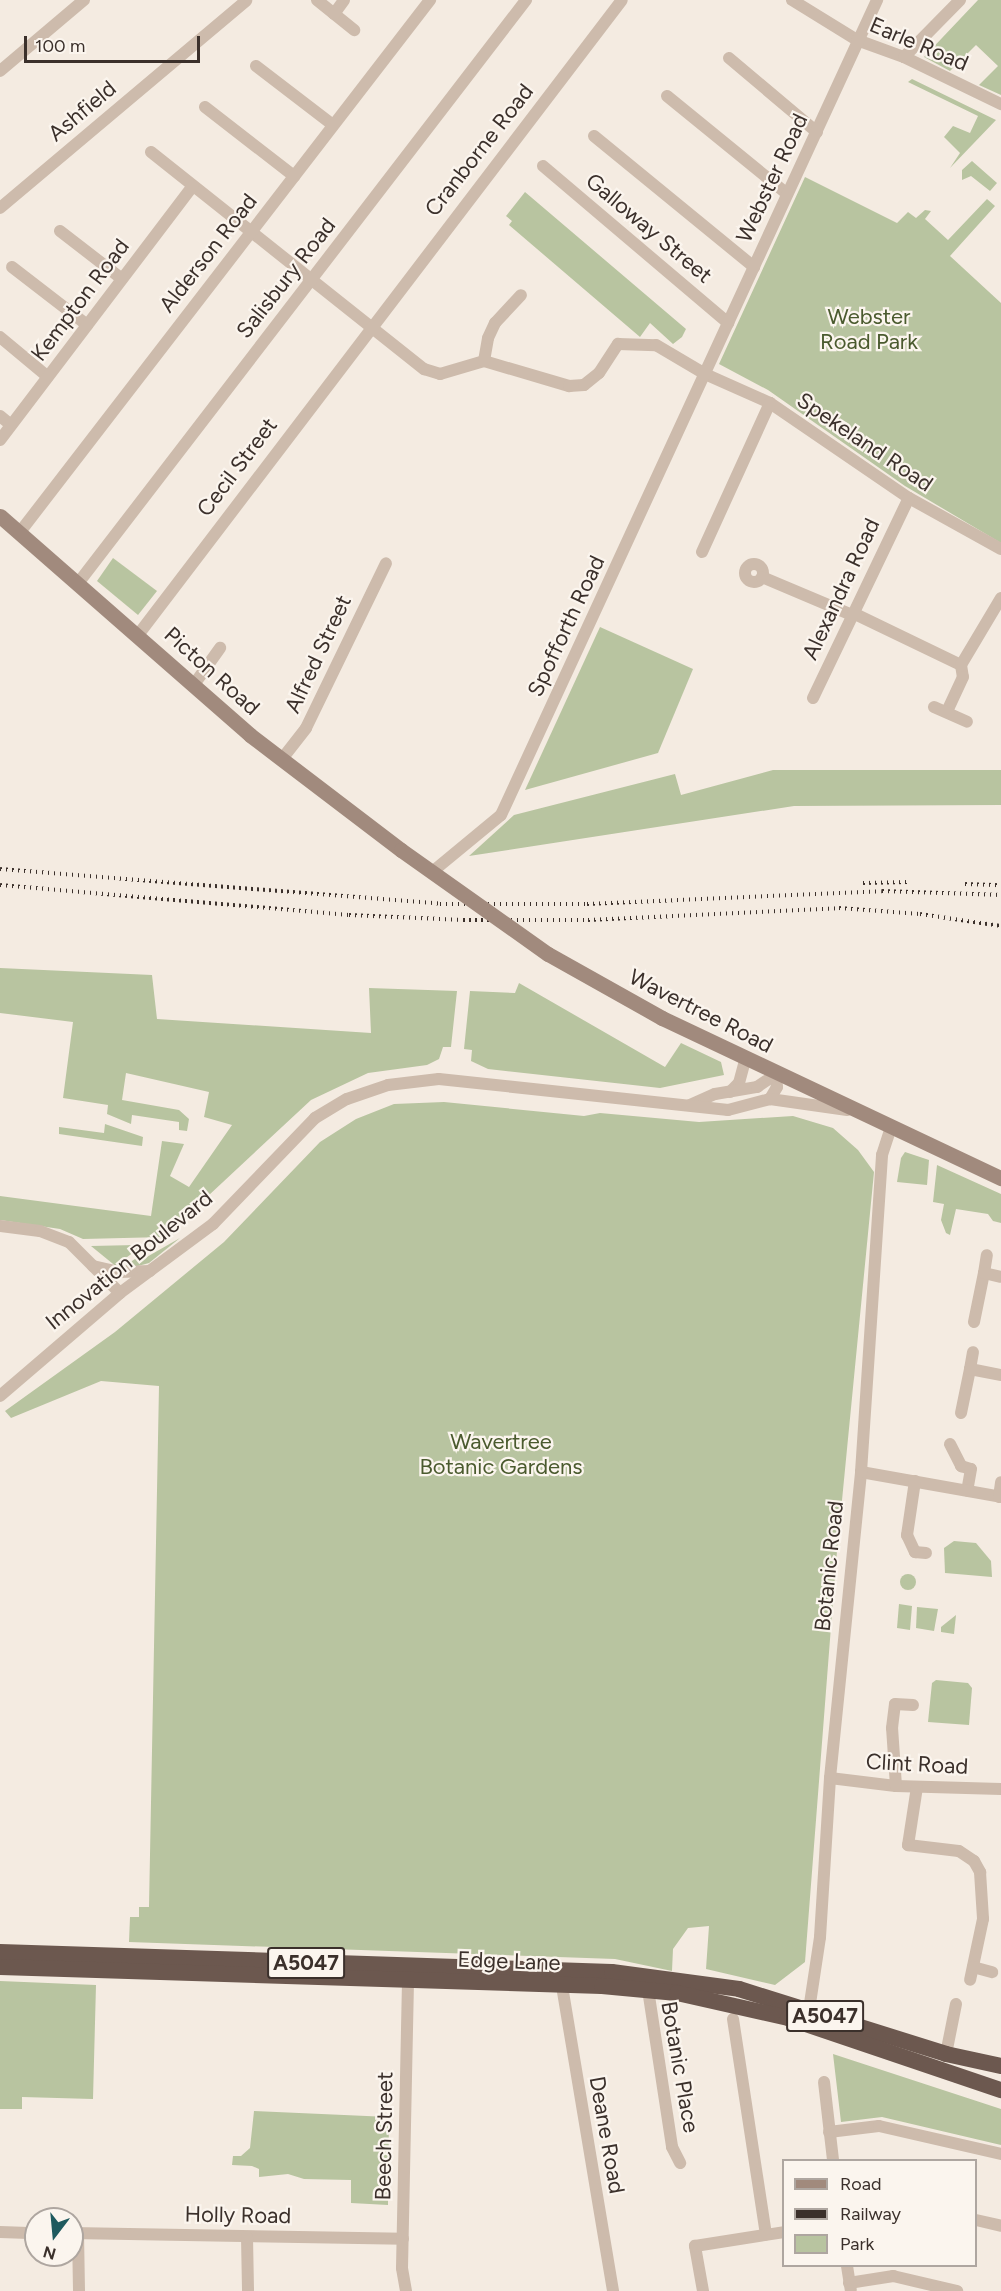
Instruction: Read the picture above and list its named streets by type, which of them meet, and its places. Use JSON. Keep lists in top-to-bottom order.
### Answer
{
  "streets": {
    "highway": ["Edge Lane", "A5047"],
    "main road": ["Picton Road", "Wavertree Road"],
    "street": [
      "Earle Road",
      "Ashfield",
      "Cranborne Road",
      "Webster Road",
      "Galloway Street",
      "Alderson Road",
      "Salisbury Road",
      "Kempton Road",
      "Spekeland Road",
      "Cecil Street",
      "Alexandra Road",
      "Spofforth Road",
      "Alfred Street",
      "Innovation Boulevard",
      "Botanic Road",
      "Clint Road",
      "Botanic Place",
      "Deane Road",
      "Beech Street",
      "Holly Road"
    ]
  },
  "crossings": [
    ["Earle Road", "Webster Road"],
    ["Cranborne Road", "Cecil Street"],
    ["Webster Road", "Galloway Street"],
    ["Webster Road", "Spekeland Road"],
    ["Webster Road", "Spofforth Road"],
    ["Alderson Road", "Picton Road"],
    ["Salisbury Road", "Picton Road"],
    ["Spekeland Road", "Alexandra Road"],
    ["Spekeland Road", "Spofforth Road"],
    ["Cecil Street", "Picton Road"],
    ["Spofforth Road", "Wavertree Road"],
    ["Alfred Street", "Picton Road"],
    ["Picton Road", "Wavertree Road"],
    ["Wavertree Road", "Innovation Boulevard"],
    ["Wavertree Road", "Botanic Road"],
    ["Botanic Road", "Clint Road"],
    ["Botanic Road", "Edge Lane"],
    ["Edge Lane", "Botanic Place"],
    ["Edge Lane", "Deane Road"],
    ["Edge Lane", "Beech Street"],
    ["Beech Street", "Holly Road"]
  ],
  "parks": ["Webster Road Park", "Wavertree Botanic Gardens"],
  "legend": ["Road", "Railway", "Park"],
  "scale_bar": "100 m",
  "north": "bottom"
}
